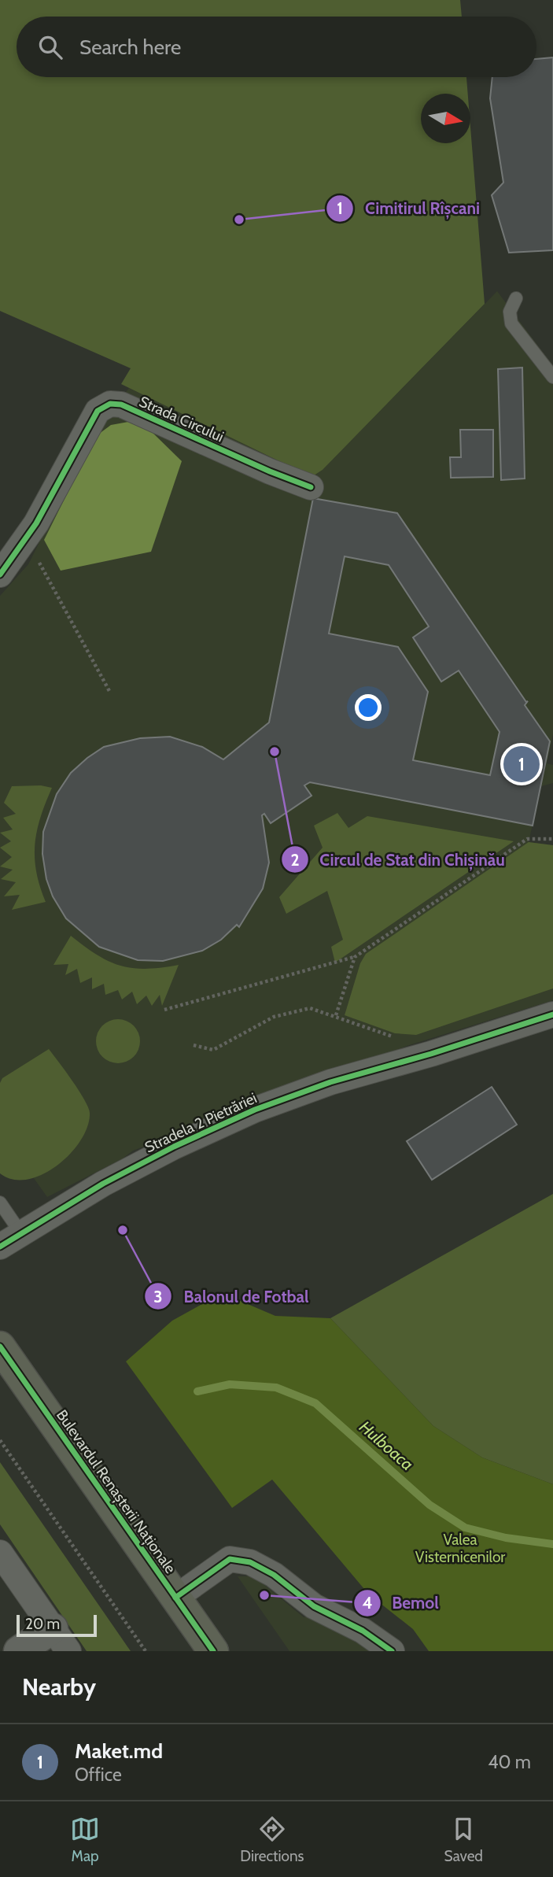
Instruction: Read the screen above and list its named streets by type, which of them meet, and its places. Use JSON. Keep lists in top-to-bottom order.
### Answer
{
  "streets": {
    "main road": ["Bulevardul Renașterii Naționale"],
    "street": ["Strada Circului", "Stradela 2 Pietrăriei"]
  },
  "water": ["Hulboaca"],
  "parks": ["Valea Visternicenilor"],
  "places": [
    "Cimitirul Rîșcani",
    "Circul de Stat din Chișinău",
    "Balonul de Fotbal",
    "Bemol"
  ],
  "scale_bar": "20 m",
  "north": "right",
  "page": {
    "search": "Search here",
    "pins": "1",
    "scale": "20 m",
    "heading": "Nearby",
    "list": [
      {
        "mark": "1",
        "name": "Maket.md",
        "note": "Office",
        "value": "40 m"
      }
    ],
    "nav": ["Map", "Directions", "Saved"]
  }
}
